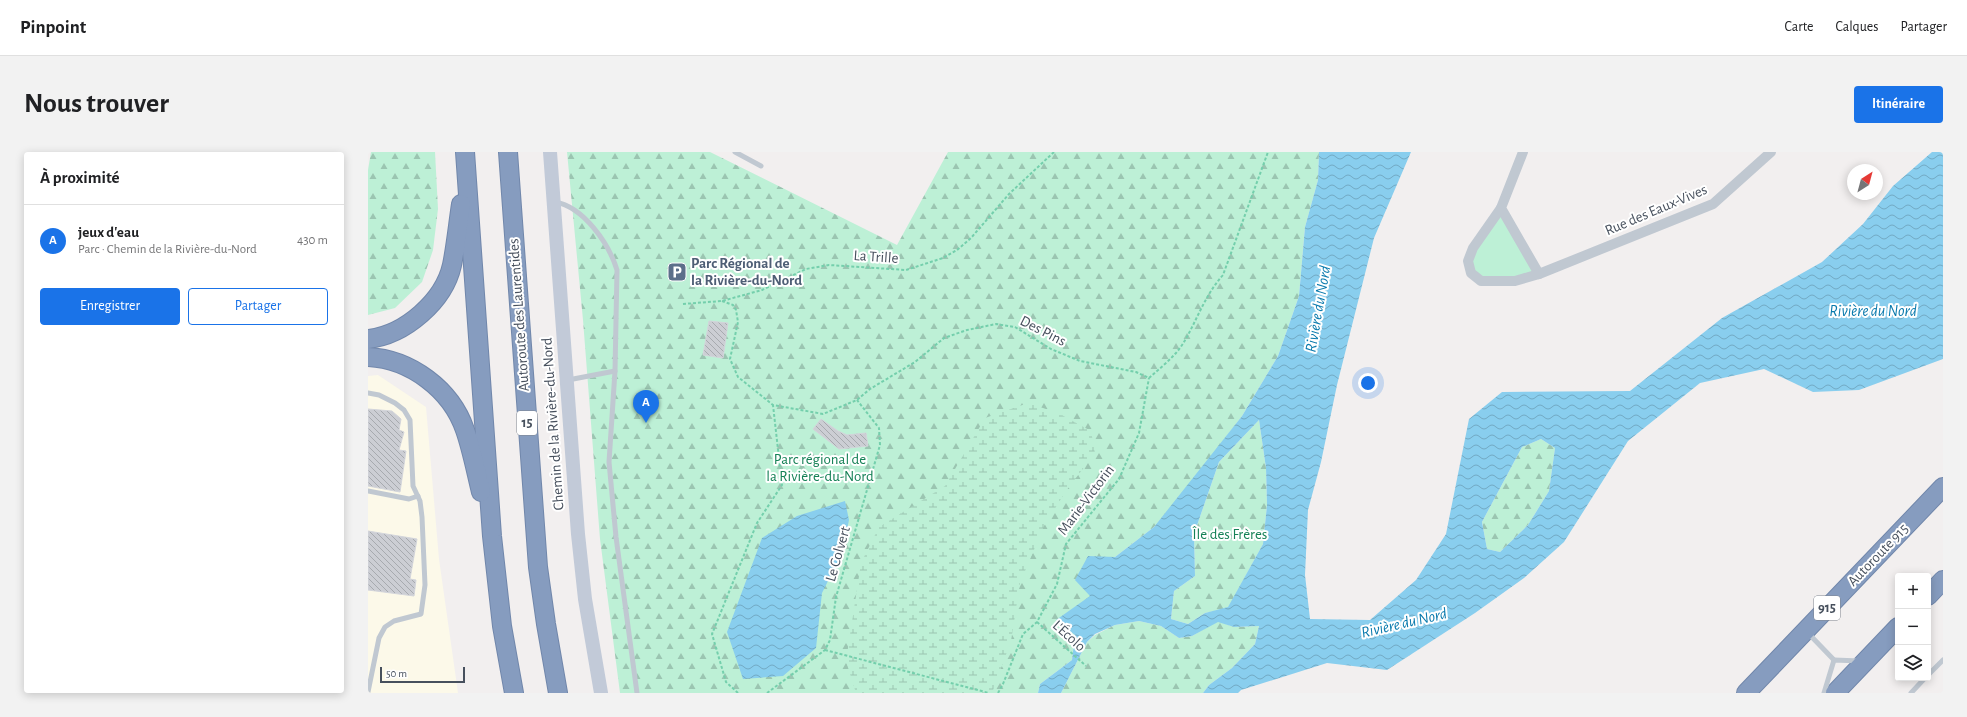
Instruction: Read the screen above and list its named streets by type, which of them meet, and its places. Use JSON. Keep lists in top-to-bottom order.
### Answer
{
  "streets": {
    "highway": [
      "Autoroute des Laurentides",
      "15",
      "Autoroute 915",
      "915"
    ],
    "street": ["Rue des Eaux-Vives", "Chemin de la Rivière-du-Nord"],
    "path": [
      "La Trille",
      "Des Pins",
      "Marie-Victorin",
      "Le Colvert",
      "L'Écolo"
    ]
  },
  "crossings": [
    ["Des Pins", "Marie-Victorin"],
    ["Des Pins", "Le Colvert"],
    ["Marie-Victorin", "L'Écolo"]
  ],
  "water": ["Rivière du Nord"],
  "parks": ["Parc régional de la Rivière-du-Nord", "Île des Frères"],
  "places": {
    "parking": ["Parc Régional de la Rivière-du-Nord"]
  },
  "scale_bar": "50 m",
  "north": "top right",
  "page": {
    "header": "Pinpoint",
    "nav": ["Carte", "Calques", "Partager"],
    "buttons": [
      "Itinéraire",
      ["Enregistrer", "Partager"]
    ],
    "title": "Nous trouver",
    "heading": "À proximité",
    "list": [
      {
        "mark": "A",
        "name": "jeux d'eau",
        "note": "Parc · Chemin de la Rivière-du-Nord",
        "value": "430 m"
      }
    ],
    "pins": "A",
    "map_buttons": ["+", "−"],
    "scale": "50 m"
  }
}
